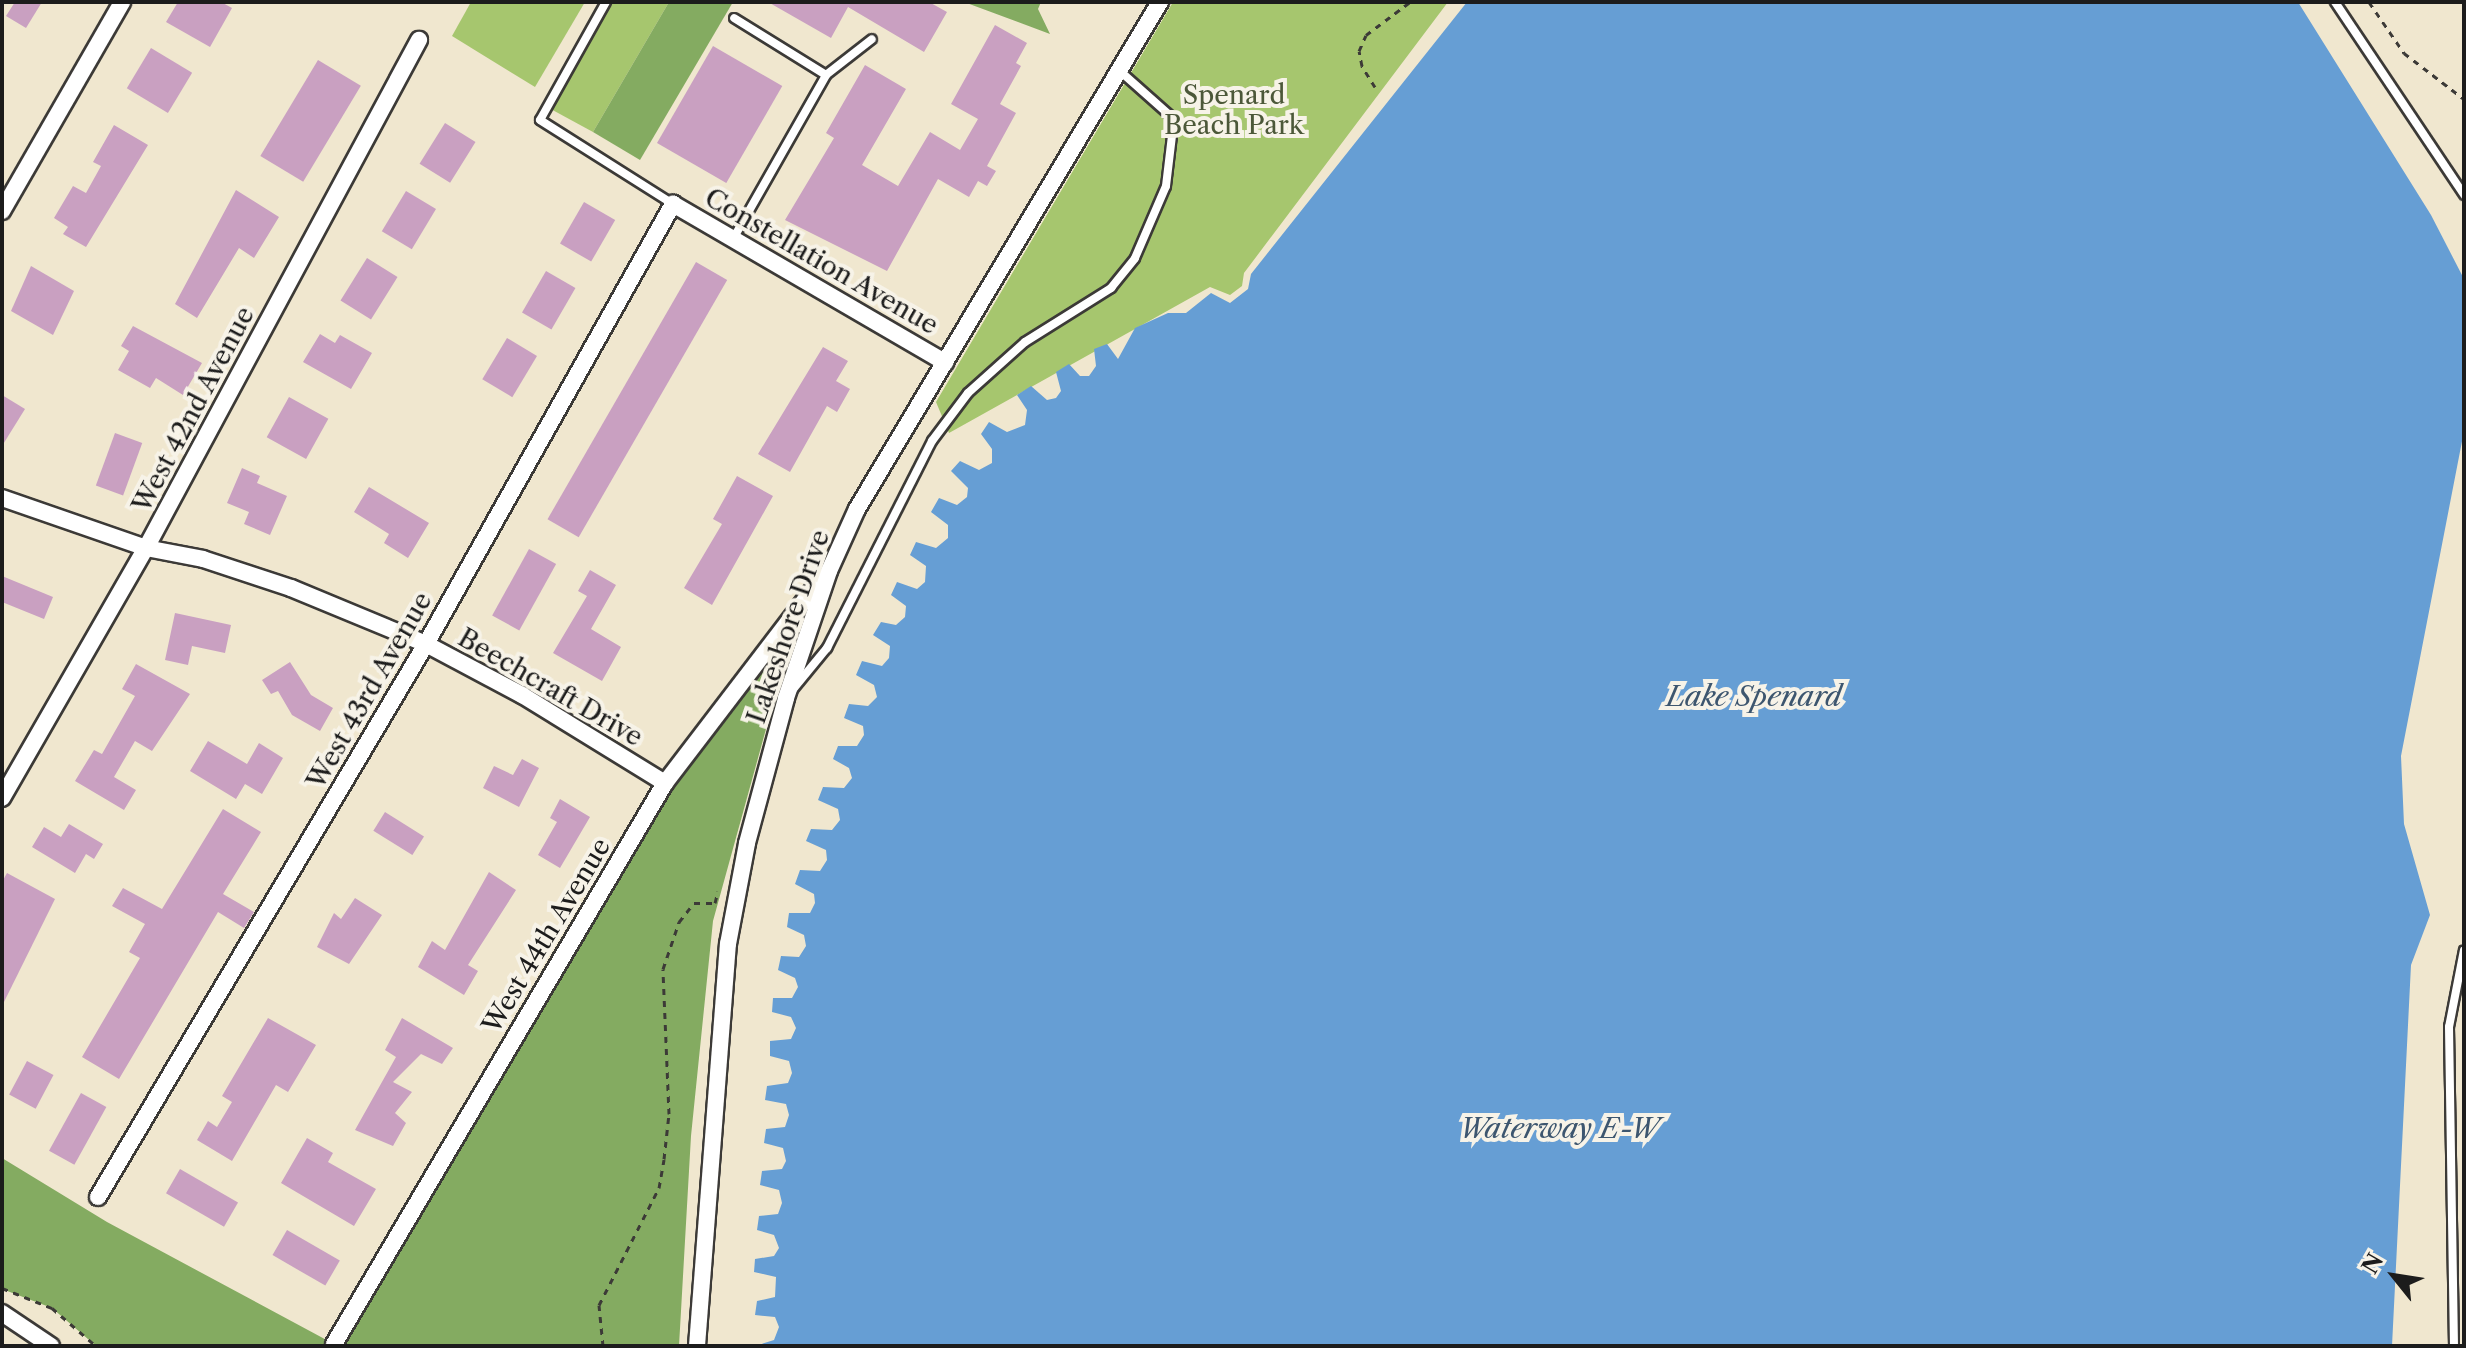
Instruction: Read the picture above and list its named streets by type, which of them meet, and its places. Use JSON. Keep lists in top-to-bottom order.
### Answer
{
  "streets": {
    "street": [
      "Constellation Avenue",
      "West 42nd Avenue",
      "Lakeshore Drive",
      "Beechcraft Drive",
      "West 43rd Avenue",
      "West 44th Avenue"
    ]
  },
  "crossings": [
    ["Constellation Avenue", "Lakeshore Drive"],
    ["Constellation Avenue", "West 43rd Avenue"],
    ["West 42nd Avenue", "Beechcraft Drive"],
    ["Lakeshore Drive", "West 44th Avenue"],
    ["Beechcraft Drive", "West 43rd Avenue"],
    ["Beechcraft Drive", "West 44th Avenue"]
  ],
  "water": ["Lake Spenard", "Waterway E-W"],
  "parks": ["Spenard Beach Park"],
  "north": "top left"
}
